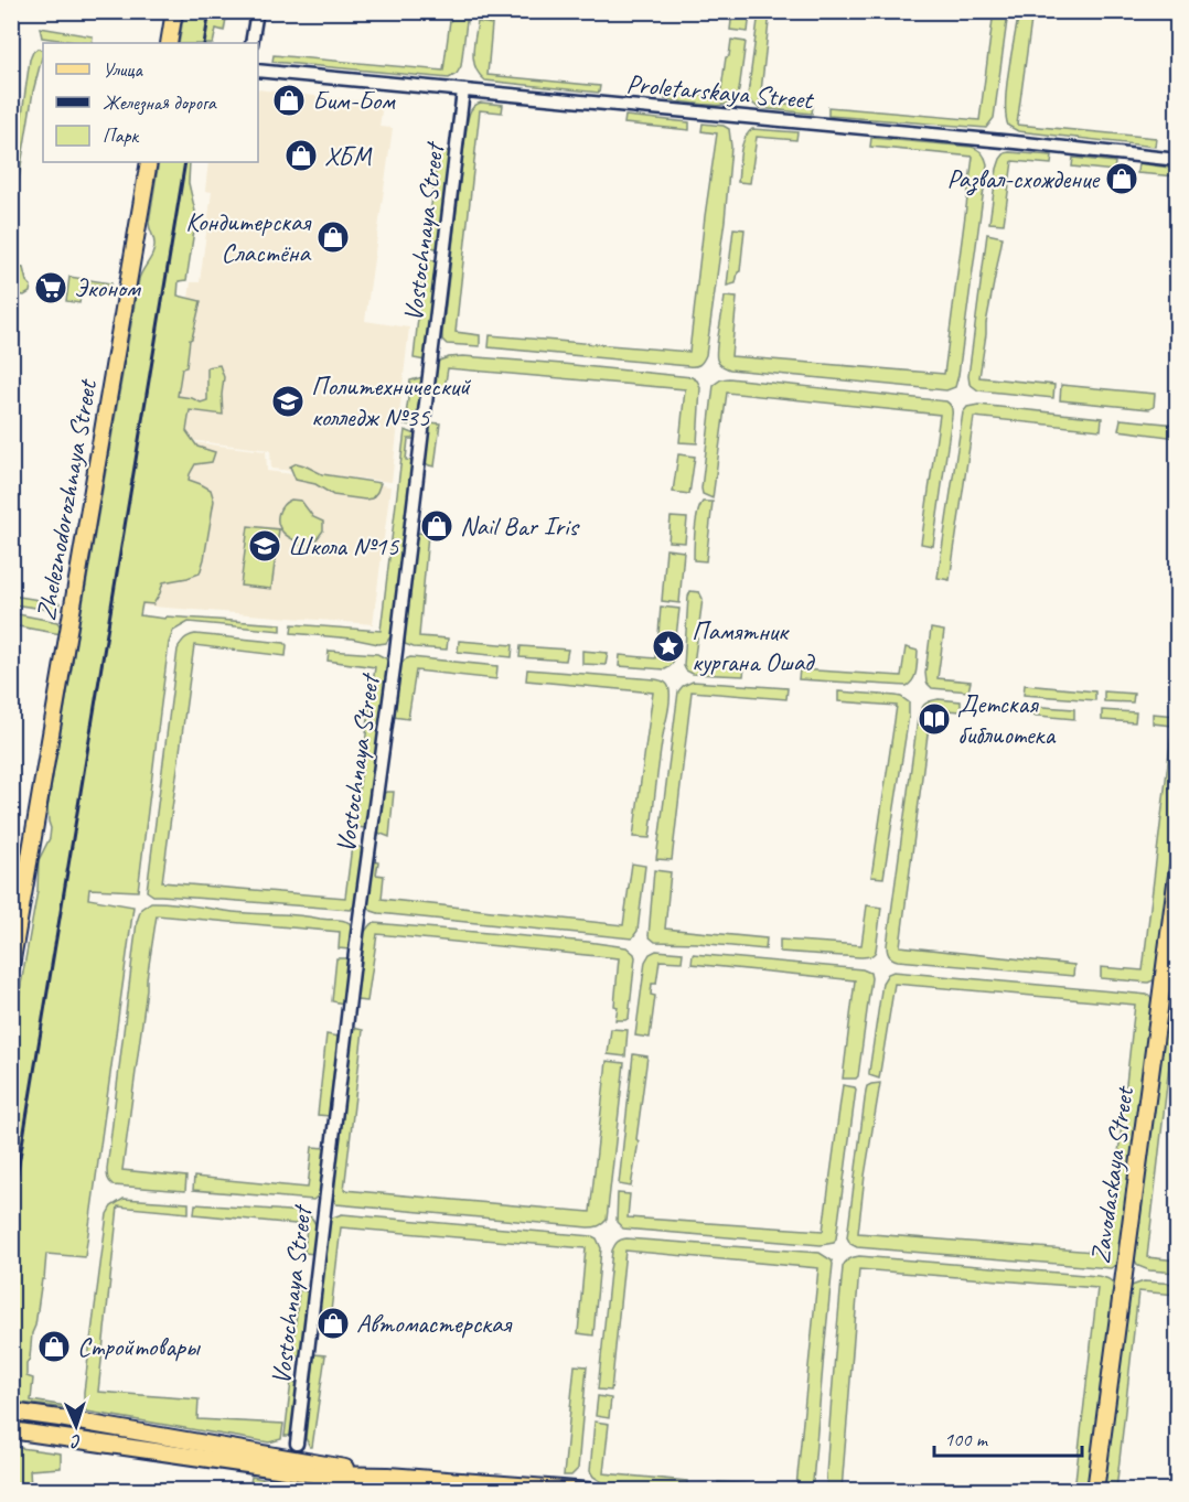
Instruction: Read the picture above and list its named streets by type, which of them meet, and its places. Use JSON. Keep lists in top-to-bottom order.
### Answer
{
  "streets": {
    "main road": ["Zheleznodorozhnaya Street", "Zavodaskaya Street"],
    "street": ["Proletarskaya Street", "Vostochnaya Street"]
  },
  "crossings": [
    ["Proletarskaya Street", "Vostochnaya Street"]
  ],
  "places": {
    "shop": [
      "Бим-Бом",
      "ХБМ",
      "Развал-схождение",
      "Кондитерская Сластёна",
      "Nail Bar Iris",
      "Автомастерская",
      "Стройтовары"
    ],
    "supermarket": ["Эконом"],
    "school or university": ["Политехнический колледж №35", "Школа №15"],
    "place": ["Памятник кургана Ошад"],
    "library": ["Детская библиотека"]
  },
  "legend": ["Улица", "Железная дорога", "Парк"],
  "scale_bar": "100 m",
  "north": "bottom"
}
